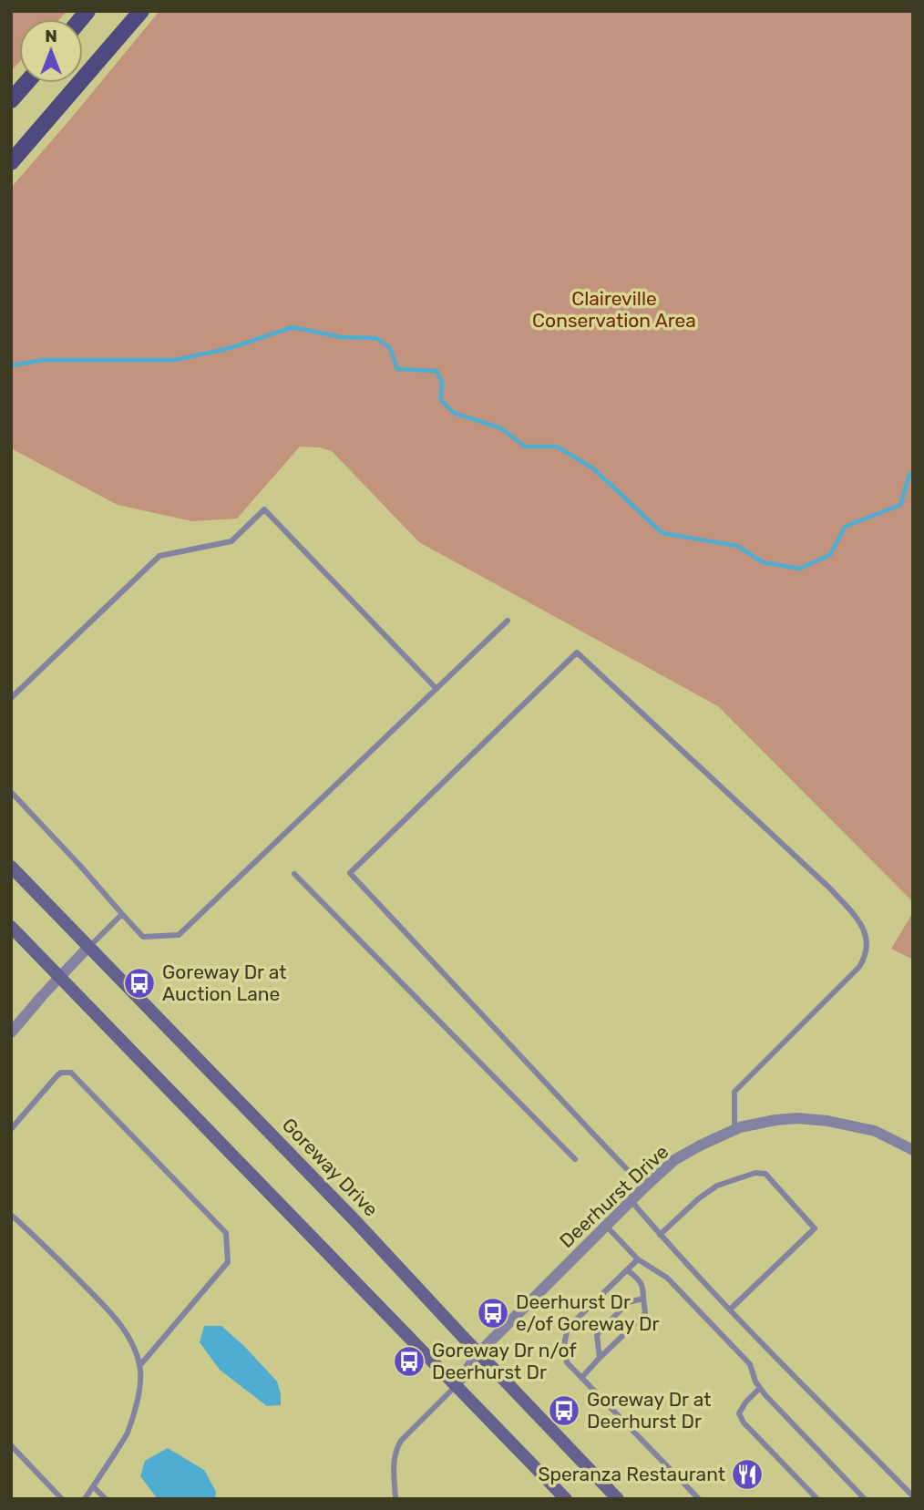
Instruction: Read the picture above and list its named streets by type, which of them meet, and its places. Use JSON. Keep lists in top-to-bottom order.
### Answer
{
  "streets": {
    "main road": ["Goreway Drive"],
    "street": ["Deerhurst Drive"]
  },
  "crossings": [
    ["Goreway Drive", "Deerhurst Drive"]
  ],
  "parks": ["Claireville Conservation Area"],
  "places": {
    "bus stop": [
      "Goreway Dr at Auction Lane",
      "Deerhurst Dr e/of Goreway Dr",
      "Goreway Dr n/of Deerhurst Dr",
      "Goreway Dr at Deerhurst Dr"
    ],
    "restaurant": ["Speranza Restaurant"]
  },
  "north": "top"
}
